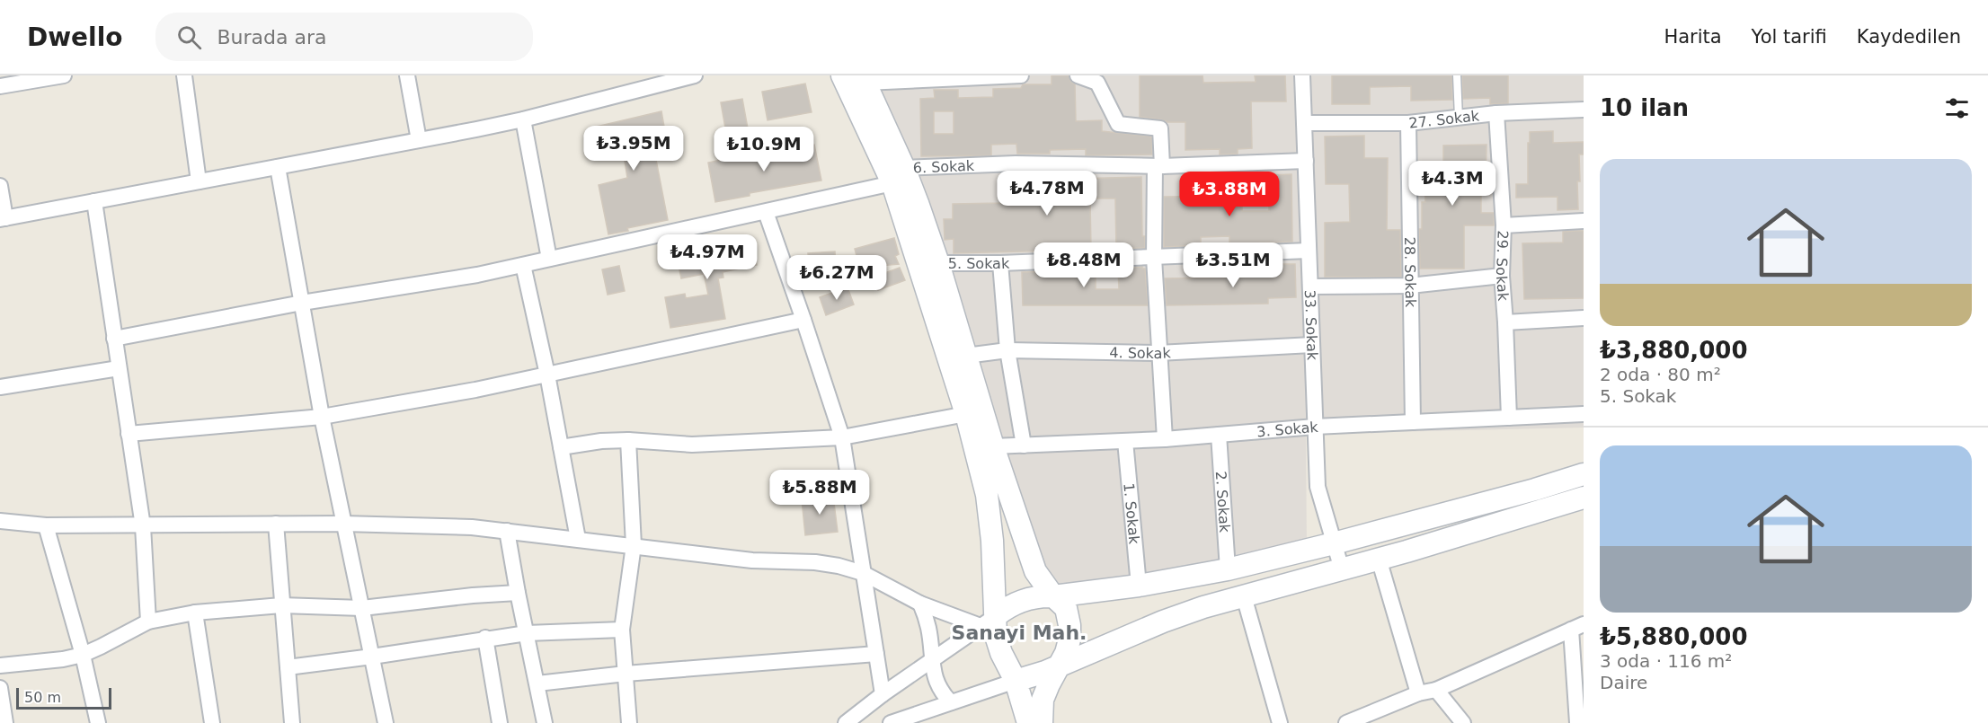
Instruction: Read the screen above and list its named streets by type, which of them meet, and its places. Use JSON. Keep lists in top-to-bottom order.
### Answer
{
  "streets": {
    "street": [
      "27. Sokak",
      "6. Sokak",
      "5. Sokak",
      "29. Sokak",
      "28. Sokak",
      "33. Sokak",
      "4. Sokak",
      "3. Sokak",
      "2. Sokak",
      "1. Sokak"
    ]
  },
  "crossings": [
    ["27. Sokak", "29. Sokak"],
    ["27. Sokak", "28. Sokak"],
    ["27. Sokak", "33. Sokak"],
    ["6. Sokak", "33. Sokak"],
    ["5. Sokak", "33. Sokak"],
    ["29. Sokak", "3. Sokak"],
    ["28. Sokak", "3. Sokak"],
    ["33. Sokak", "4. Sokak"],
    ["33. Sokak", "3. Sokak"],
    ["3. Sokak", "2. Sokak"],
    ["3. Sokak", "1. Sokak"]
  ],
  "districts": ["Sanayi Mah."],
  "scale_bar": "50 m",
  "page": {
    "header": "Dwello",
    "search": "Burada ara",
    "nav": ["Harita", "Yol tarifi", "Kaydedilen"],
    "heading": "10 ilan",
    "price": [
      "₺3.95M",
      "₺10.9M",
      "₺4.3M",
      "₺4.78M",
      "₺3.88M",
      "₺4.97M",
      "₺8.48M",
      "₺3.51M",
      "₺6.27M",
      "₺5.88M"
    ],
    "list": [
      {
        "name": "₺3,880,000",
        "note": "2 oda · 80 m² · 5. Sokak"
      },
      {
        "name": "₺5,880,000",
        "note": "3 oda · 116 m² · Daire"
      }
    ],
    "scale": "50 m"
  }
}
